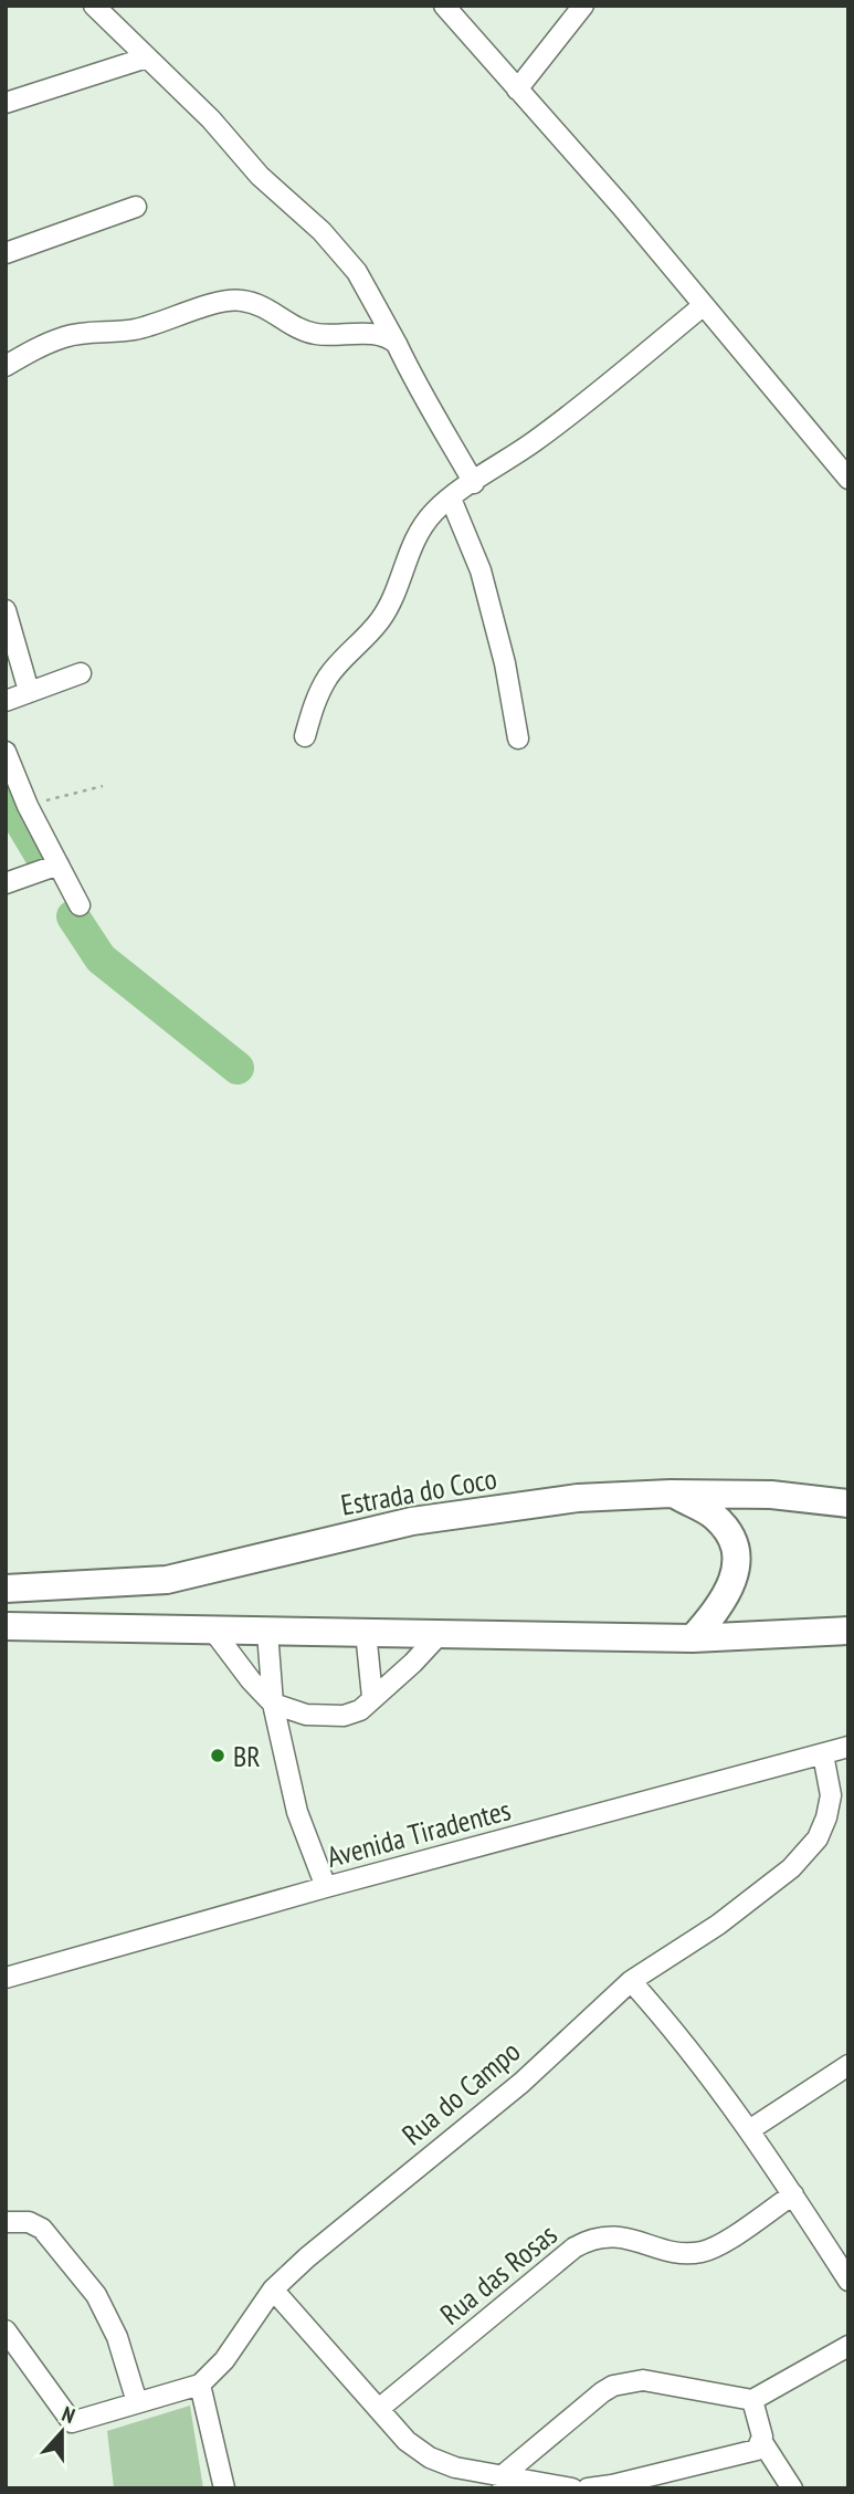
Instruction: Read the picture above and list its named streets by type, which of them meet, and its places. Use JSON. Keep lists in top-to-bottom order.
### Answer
{
  "streets": {
    "highway": ["Estrada do Coco"],
    "street": ["Avenida Tiradentes", "Rua do Campo", "Rua das Rosas"]
  },
  "crossings": [
    ["Avenida Tiradentes", "Rua do Campo"]
  ],
  "places": ["BR"],
  "north": "top"
}
